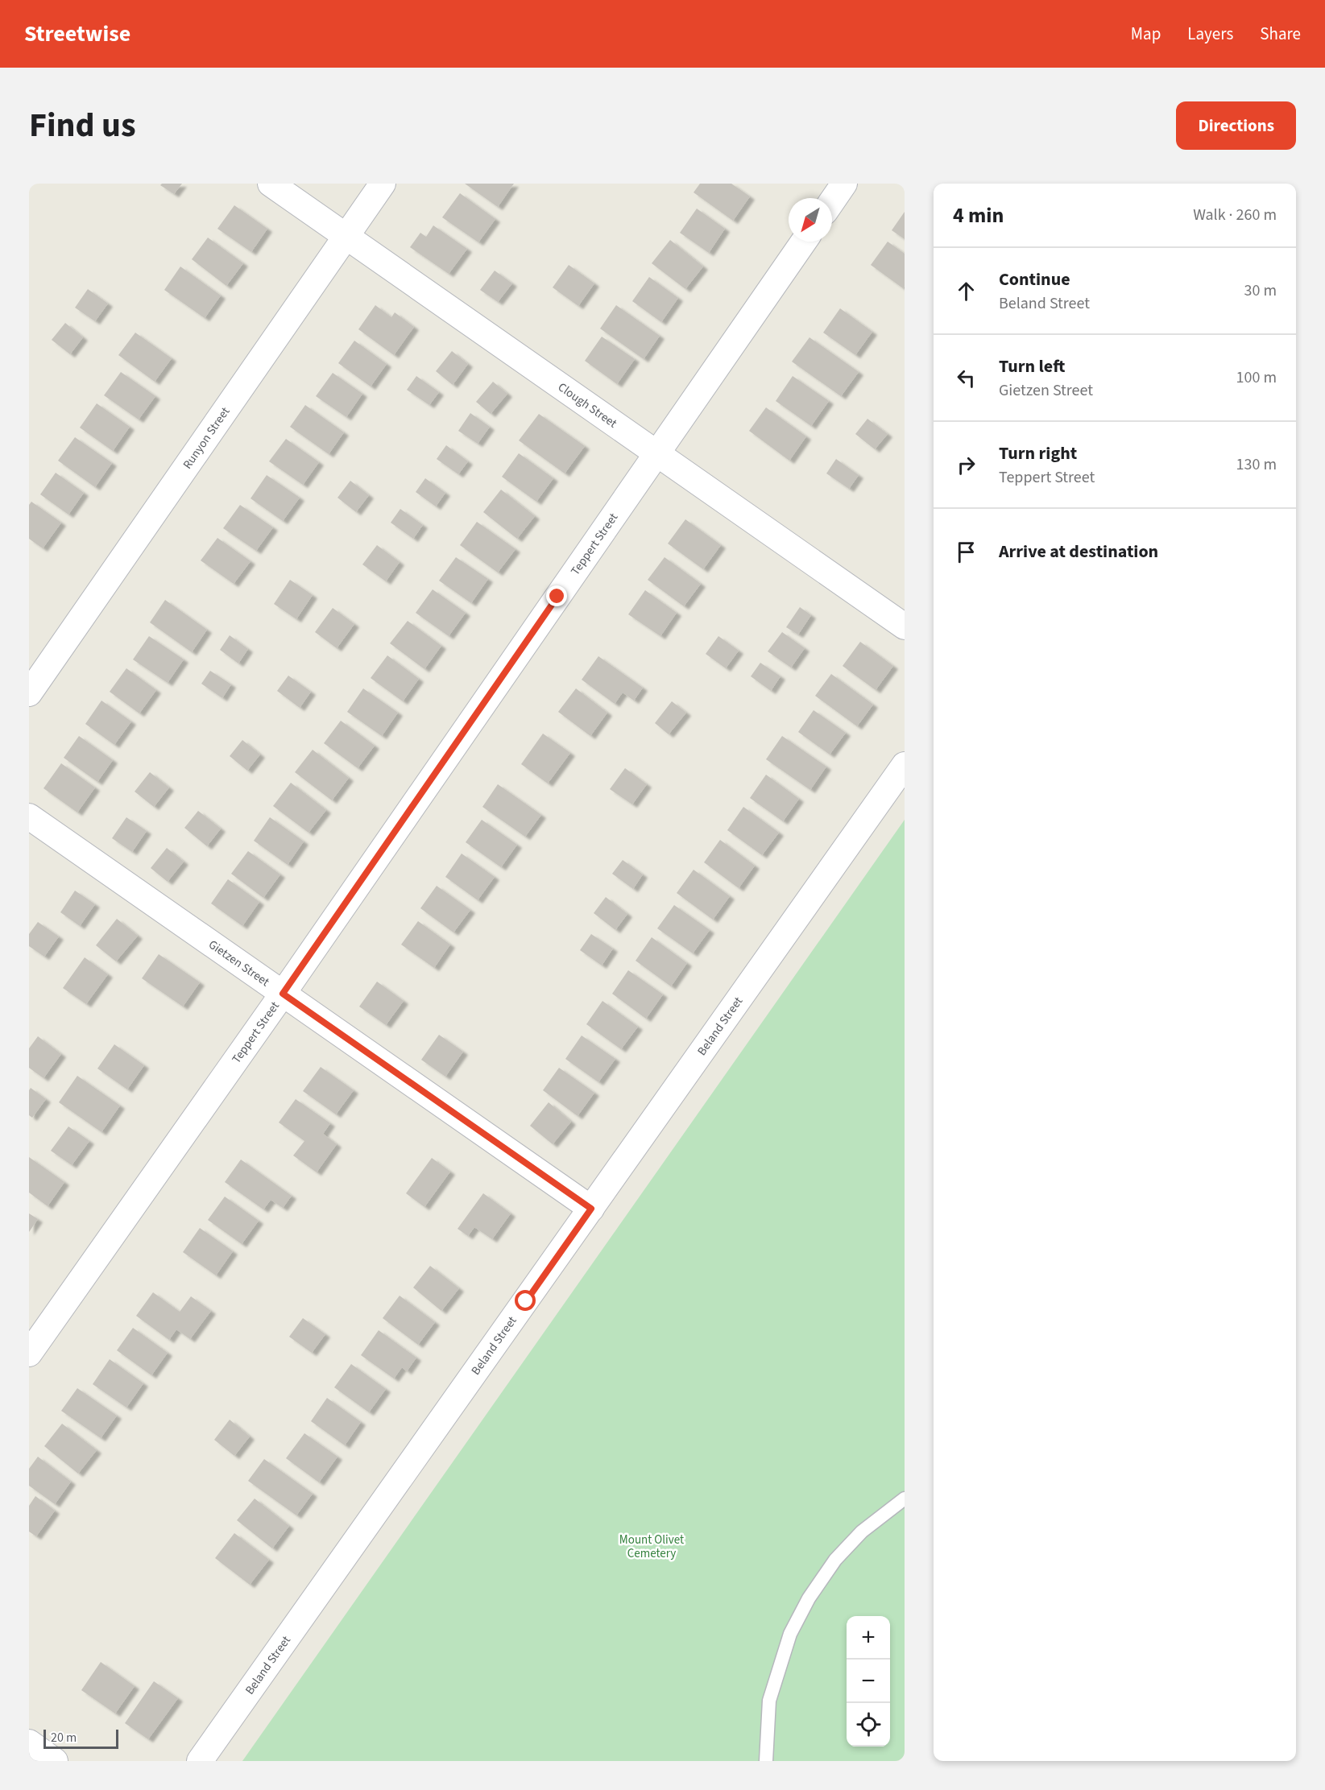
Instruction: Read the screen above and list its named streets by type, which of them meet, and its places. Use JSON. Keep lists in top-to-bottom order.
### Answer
{
  "streets": {
    "street": [
      "Clough Street",
      "Runyon Street",
      "Teppert Street",
      "Gietzen Street",
      "Beland Street"
    ]
  },
  "crossings": [
    ["Clough Street", "Runyon Street"],
    ["Clough Street", "Teppert Street"],
    ["Teppert Street", "Gietzen Street"],
    ["Gietzen Street", "Beland Street"]
  ],
  "parks": ["Mount Olivet Cemetery"],
  "scale_bar": "20 m",
  "north": "bottom left",
  "page": {
    "header": "Streetwise",
    "nav": ["Map", "Layers", "Share"],
    "title": "Find us",
    "buttons": "Directions",
    "heading": ["4 min", "Walk · 260 m"],
    "list": [
      ["Continue", "Beland Street", "30 m"],
      ["Turn left", "Gietzen Street", "100 m"],
      ["Turn right", "Teppert Street", "130 m"],
      "Arrive at destination"
    ],
    "map_buttons": ["+", "−"],
    "scale": "20 m"
  }
}
